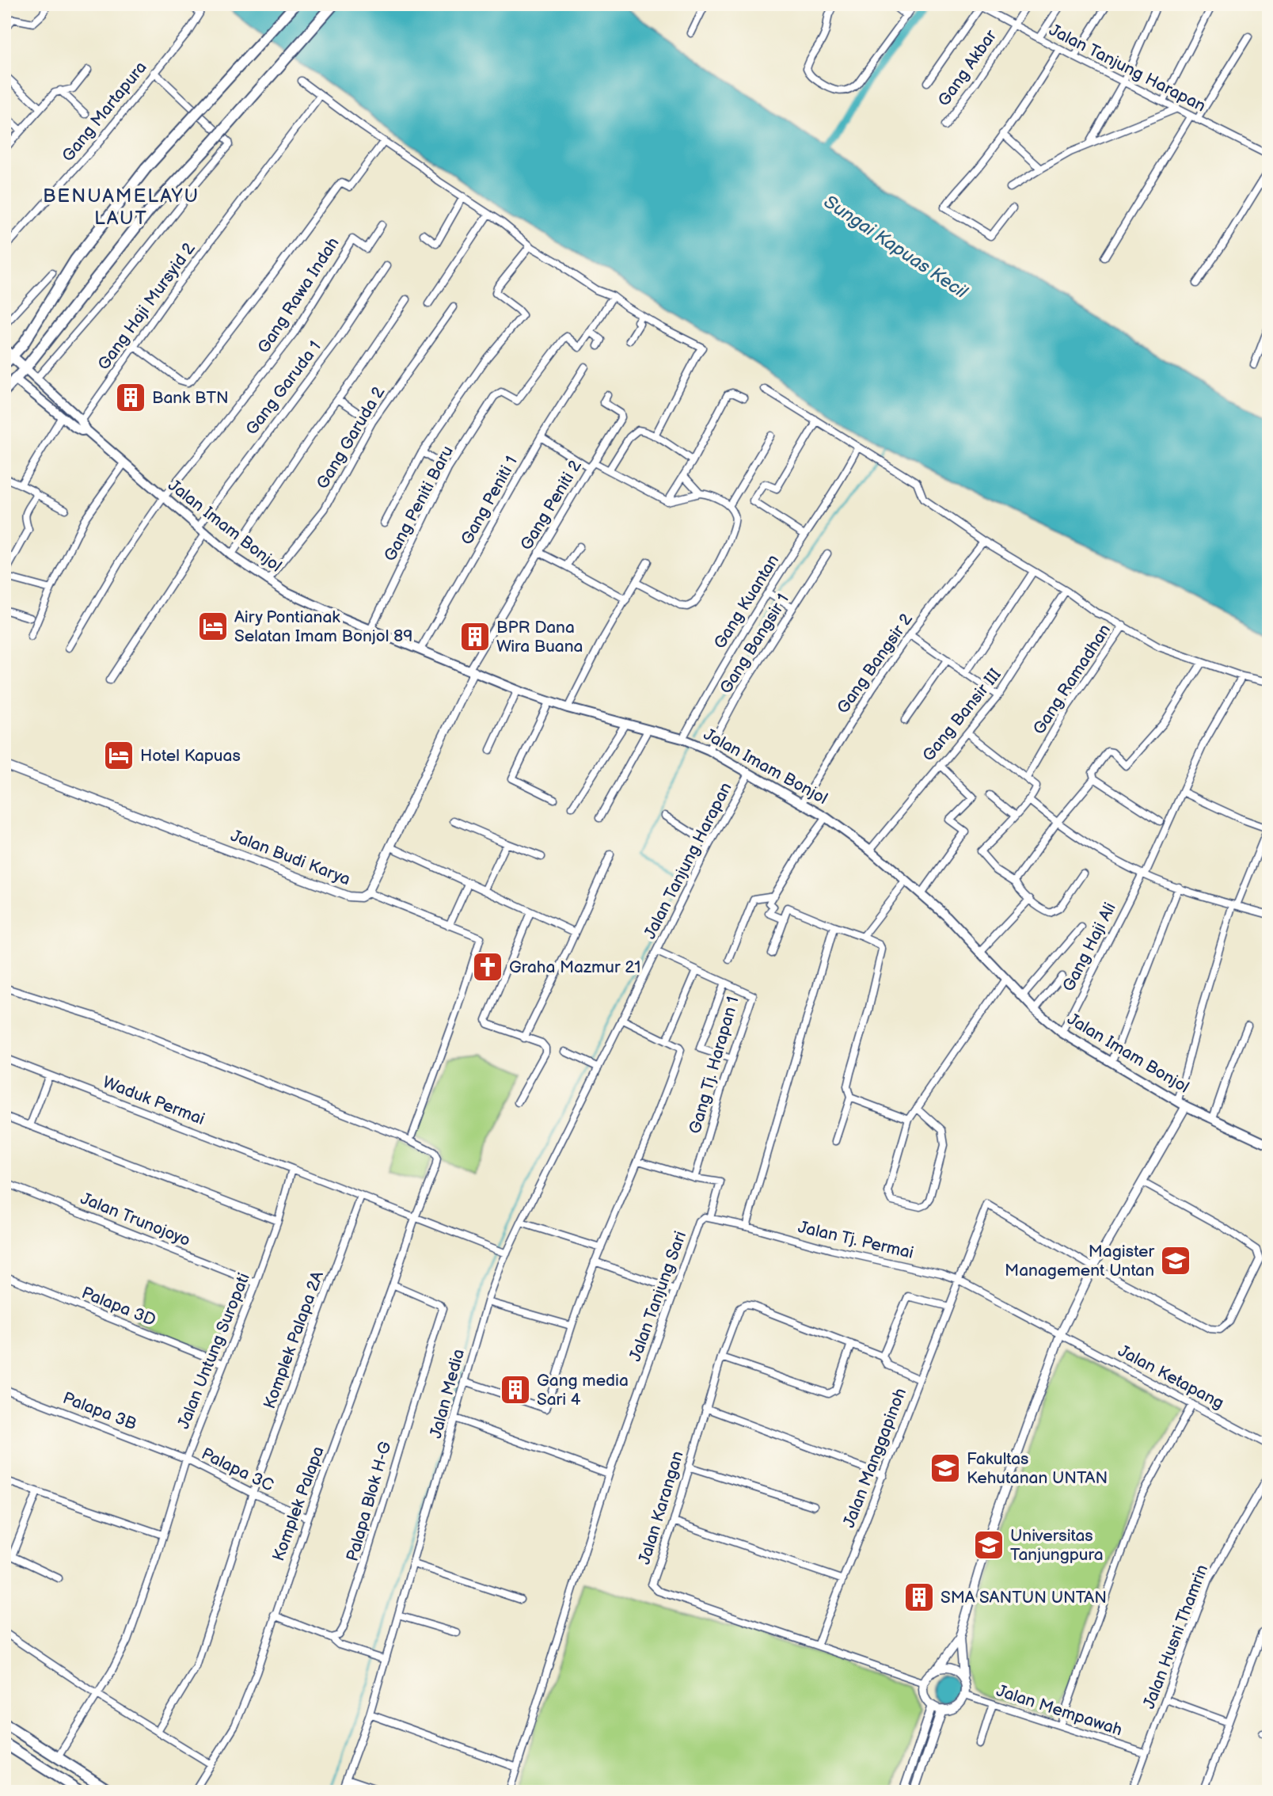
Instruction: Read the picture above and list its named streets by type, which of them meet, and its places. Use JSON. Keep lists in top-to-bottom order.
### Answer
{
  "streets": {
    "main road": ["Jalan Imam Bonjol"],
    "street": [
      "Gang Akbar",
      "Jalan Tanjung Harapan",
      "Gang Martapura",
      "Gang Rawa Indah",
      "Gang Haji Mursyid 2",
      "Gang Garuda 1",
      "Gang Garuda 2",
      "Gang Peniti 1",
      "Gang Peniti Baru",
      "Gang Peniti 2",
      "Gang Kuantan",
      "Gang Bangsir 1",
      "Gang Bangsir 2",
      "Gang Ramadhan",
      "Gang Bansir III",
      "Jalan Budi Karya",
      "Gang Haji Ali",
      "Gang Tj. Harapan 1",
      "Waduk Permai",
      "Jalan Trunojoyo",
      "Jalan Tj. Permai",
      "Jalan Tanjung Sari",
      "Palapa 3D",
      "Komplek Palapa 2A",
      "Jalan Untung Suropati",
      "Jalan Ketapang",
      "Jalan Media",
      "Palapa 3B",
      "Jalan Manggapinoh",
      "Palapa 3C",
      "Palapa Blok H-G",
      "Komplek Palapa",
      "Jalan Karangan",
      "Jalan Husni Thamrin",
      "Jalan Mempawah"
    ]
  },
  "crossings": [
    ["Gang Akbar", "Jalan Tanjung Harapan"],
    ["Jalan Tanjung Harapan", "Jalan Imam Bonjol"],
    ["Jalan Tanjung Harapan", "Gang Tj. Harapan 1"],
    ["Jalan Tanjung Harapan", "Jalan Media"],
    ["Gang Rawa Indah", "Jalan Imam Bonjol"],
    ["Gang Haji Mursyid 2", "Jalan Imam Bonjol"],
    ["Gang Garuda 1", "Jalan Imam Bonjol"],
    ["Gang Garuda 2", "Jalan Imam Bonjol"],
    ["Gang Peniti 1", "Jalan Imam Bonjol"],
    ["Gang Peniti Baru", "Jalan Imam Bonjol"],
    ["Gang Peniti 2", "Jalan Imam Bonjol"],
    ["Gang Peniti 2", "Jalan Budi Karya"],
    ["Jalan Imam Bonjol", "Gang Kuantan"],
    ["Jalan Imam Bonjol", "Gang Bangsir 1"],
    ["Jalan Imam Bonjol", "Gang Bangsir 2"],
    ["Jalan Imam Bonjol", "Gang Bansir III"],
    ["Jalan Imam Bonjol", "Jalan Budi Karya"],
    ["Jalan Imam Bonjol", "Gang Haji Ali"],
    ["Waduk Permai", "Komplek Palapa 2A"],
    ["Waduk Permai", "Jalan Untung Suropati"],
    ["Waduk Permai", "Jalan Media"],
    ["Waduk Permai", "Komplek Palapa"],
    ["Jalan Trunojoyo", "Jalan Untung Suropati"],
    ["Jalan Tj. Permai", "Jalan Ketapang"],
    ["Jalan Tj. Permai", "Jalan Manggapinoh"],
    ["Palapa 3D", "Jalan Untung Suropati"],
    ["Komplek Palapa 2A", "Palapa 3C"],
    ["Jalan Untung Suropati", "Palapa 3B"],
    ["Jalan Untung Suropati", "Palapa 3C"],
    ["Palapa 3B", "Palapa 3C"],
    ["Jalan Manggapinoh", "Jalan Karangan"],
    ["Palapa 3C", "Komplek Palapa"],
    ["Palapa Blok H-G", "Komplek Palapa"],
    ["Jalan Karangan", "Jalan Mempawah"],
    ["Jalan Husni Thamrin", "Jalan Mempawah"]
  ],
  "districts": ["BENUAMELAYU LAUT"],
  "water": ["Sungai Kapuas Kecil"],
  "places": {
    "building": [
      "Bank BTN",
      "BPR Dana Wira Buana",
      "Gang media Sari 4",
      "SMA SANTUN UNTAN"
    ],
    "hotel": ["Airy Pontianak Selatan Imam Bonjol 89", "Hotel Kapuas"],
    "church": ["Graha Mazmur 21"],
    "school or university": ["Magister Management Untan", "Fakultas Kehutanan UNTAN", "Universitas Tanjungpura"]
  }
}
